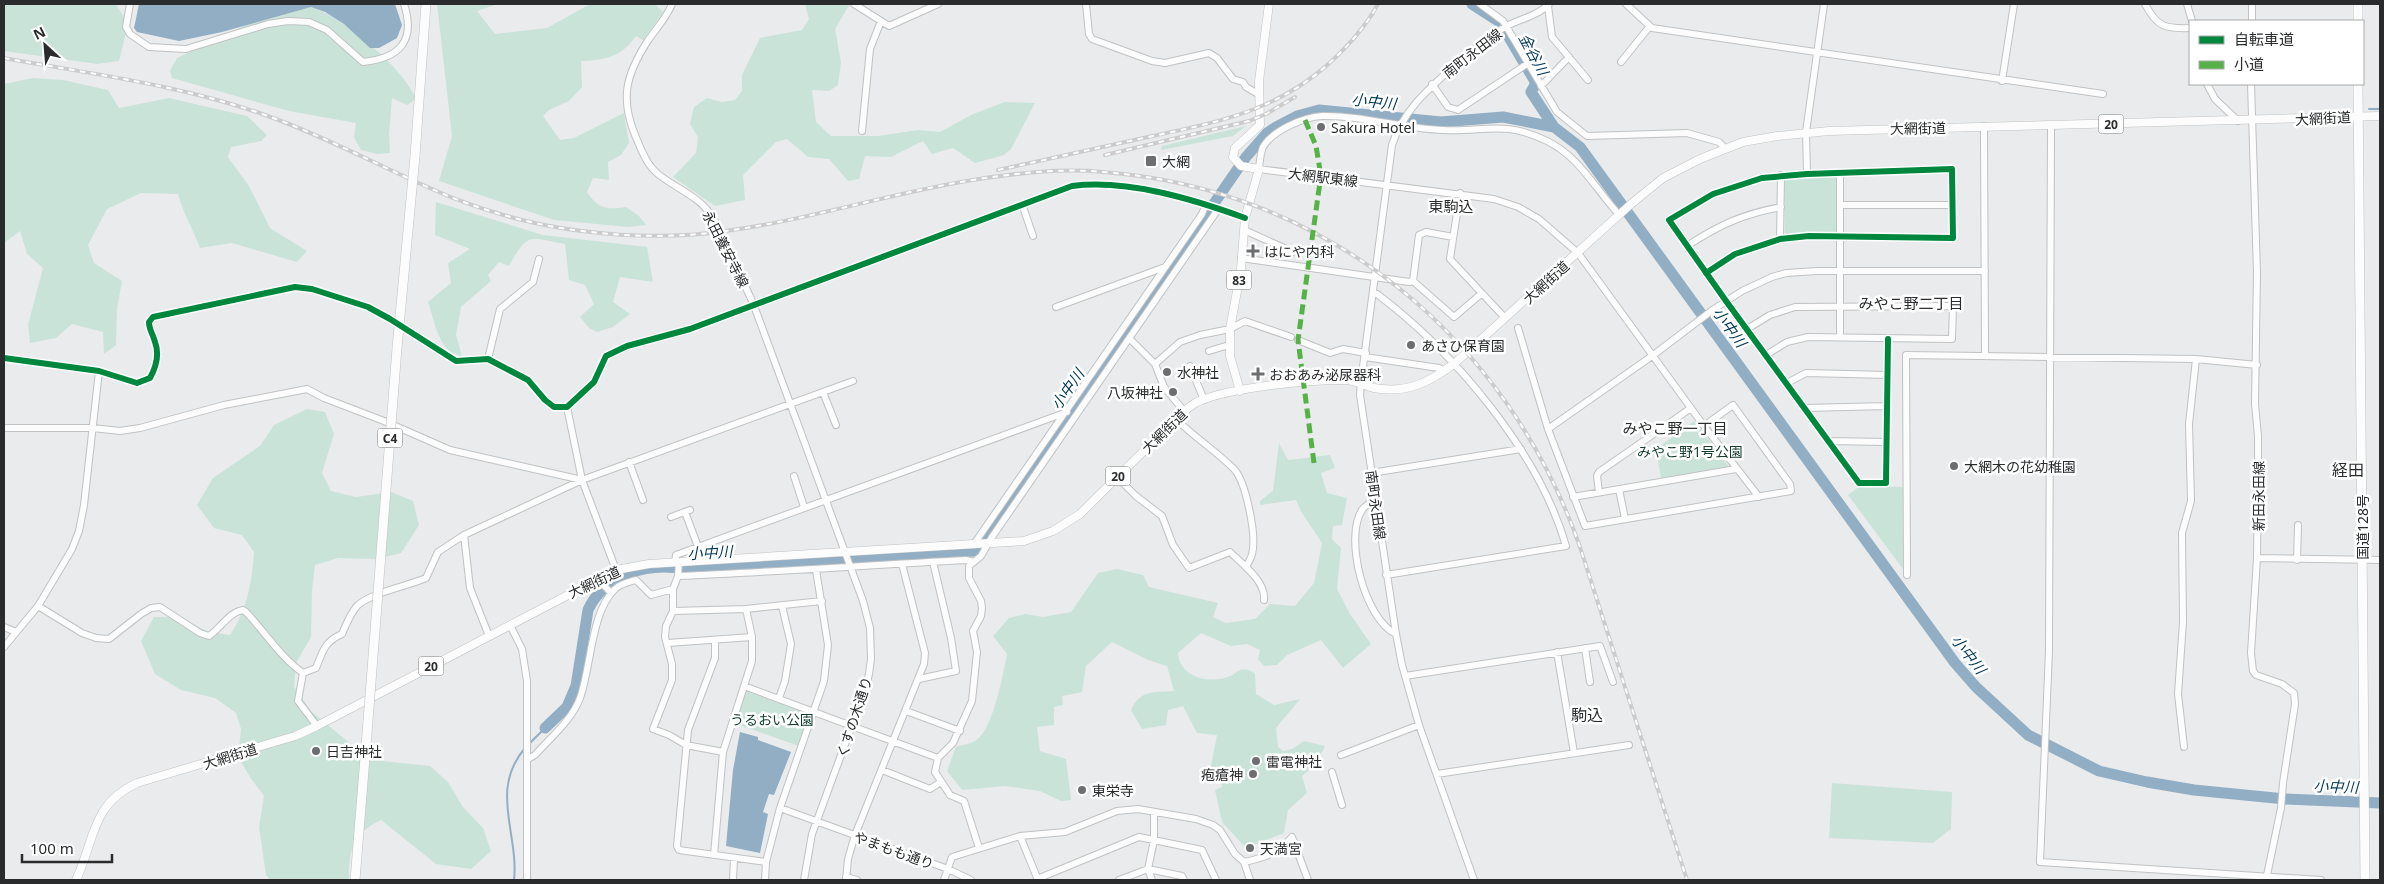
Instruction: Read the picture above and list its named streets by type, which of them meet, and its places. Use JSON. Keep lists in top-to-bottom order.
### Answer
{
  "streets": {
    "highway": ["C4", "国道128号"],
    "main road": ["大網街道", "20", "83"],
    "street": [
      "南町永田線",
      "大網駅東線",
      "永田養安寺線",
      "新田永田線",
      "くすの木通り",
      "やまもも通り"
    ]
  },
  "crossings": [
    ["南町永田線", "大網街道"],
    ["南町永田線", "大網駅東線"],
    ["大網街道", "大網駅東線"],
    ["大網街道", "永田養安寺線"],
    ["大網街道", "83"],
    ["大網街道", "新田永田線"],
    ["大網街道", "国道128号"],
    ["大網街道", "くすの木通り"],
    ["大網駅東線", "83"],
    ["永田養安寺線", "くすの木通り"],
    ["くすの木通り", "やまもも通り"]
  ],
  "districts": [
    "東駒込",
    "みやこ野二丁目",
    "みやこ野一丁目",
    "経田",
    "駒込"
  ],
  "water": ["金谷川", "小中川"],
  "parks": ["みやこ野1号公園", "うるおい公園"],
  "places": {
    "other": [
      "Sakura Hotel",
      "あさひ保育園",
      "水神社",
      "八坂神社",
      "大網木の花幼稚園",
      "日吉神社",
      "雷電神社",
      "疱瘡神",
      "東栄寺",
      "天満宮"
    ],
    "transit": ["大網"],
    "health": ["はにや内科", "おおあみ泌尿器科"]
  },
  "legend": ["自転車道", "小道"],
  "scale_bar": "100 m",
  "north": "top left"
}
